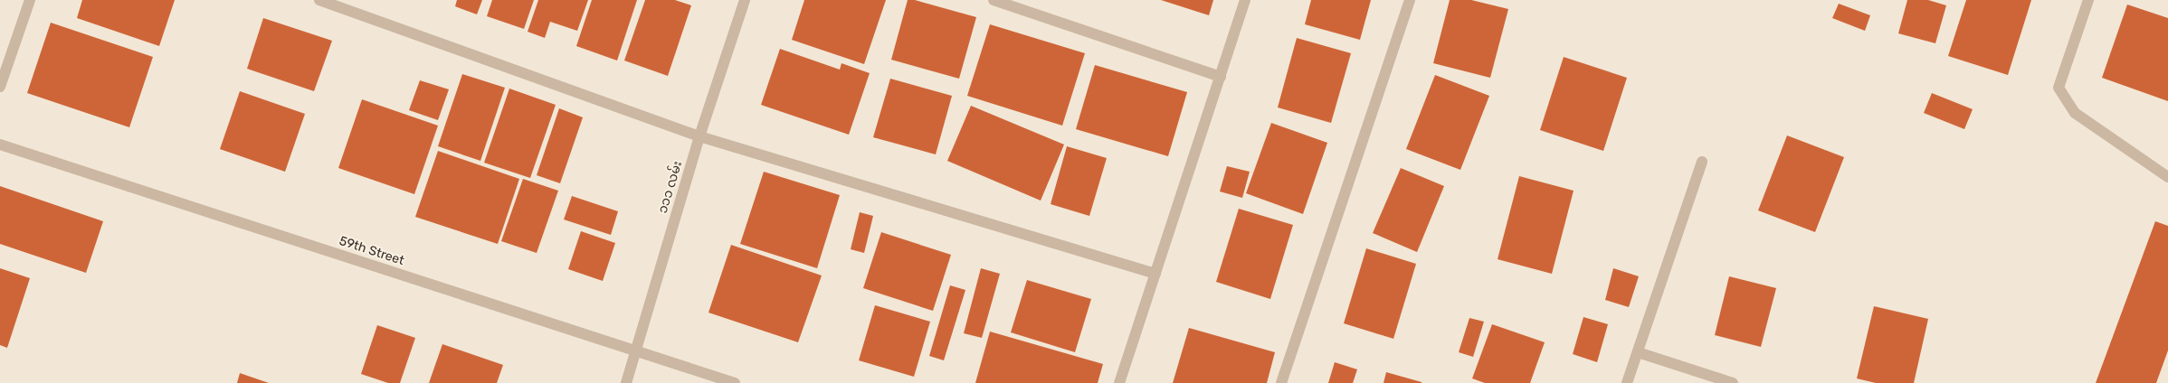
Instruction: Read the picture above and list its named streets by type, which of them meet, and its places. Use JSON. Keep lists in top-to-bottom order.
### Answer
{
  "streets": {
    "street": ["၁၁၁ လမ်း", "59th Street"]
  },
  "crossings": [
    ["၁၁၁ လမ်း", "59th Street"]
  ]
}
